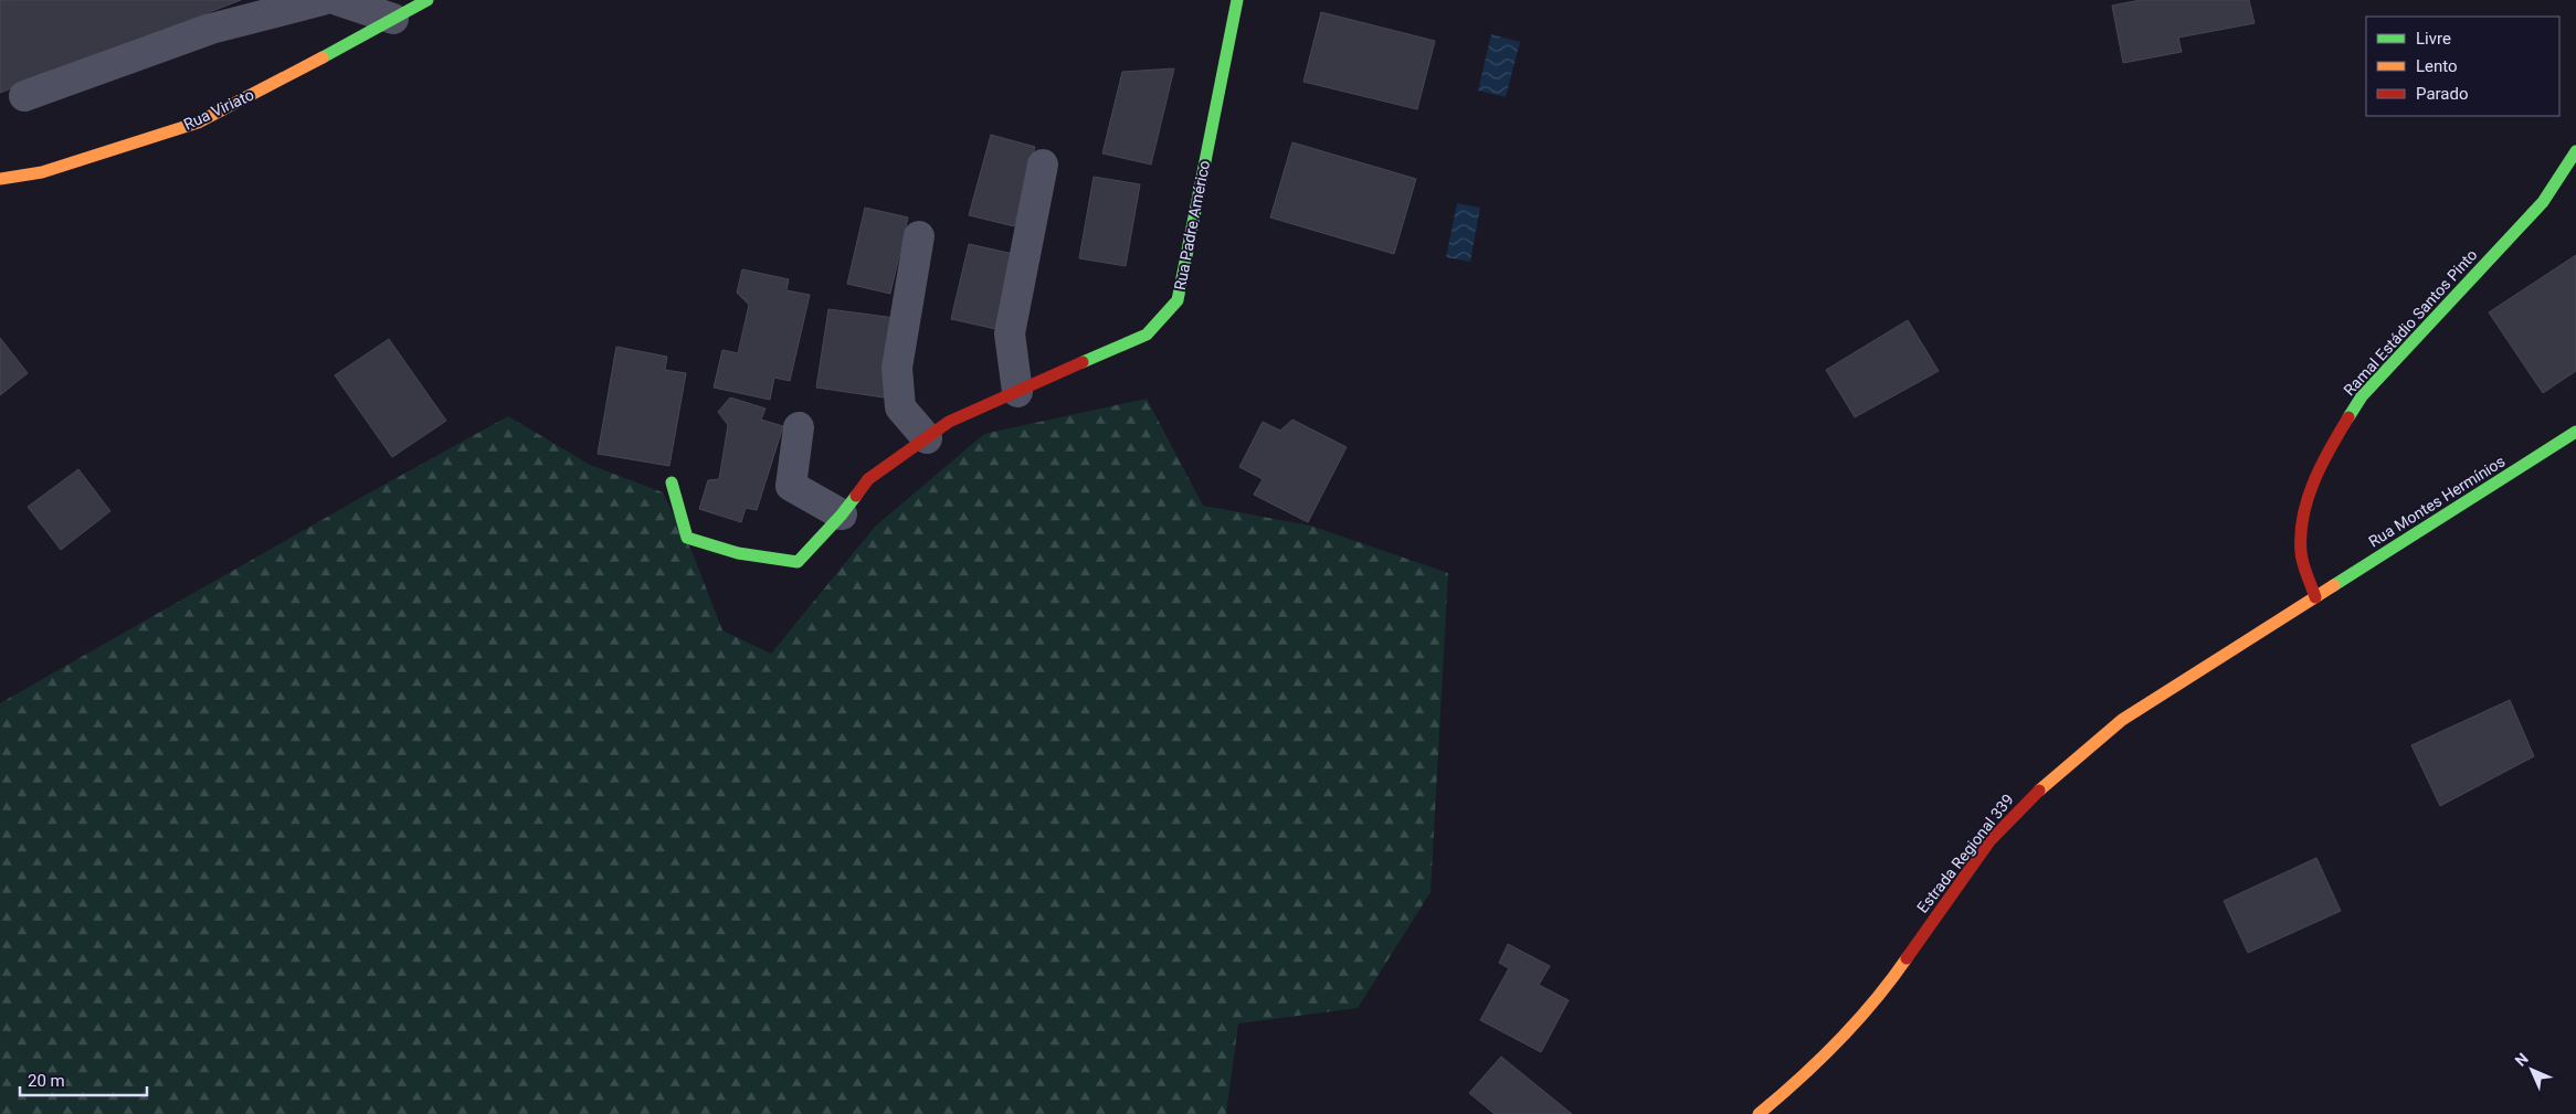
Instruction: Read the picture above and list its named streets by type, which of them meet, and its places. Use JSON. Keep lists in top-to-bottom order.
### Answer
{
  "streets": {
    "street": [
      "Rua Viriato",
      "Rua Padre Américo",
      "Ramal Estádio Santos Pinto",
      "Rua Montes Hermínios",
      "Estrada Regional 339"
    ]
  },
  "crossings": [
    ["Ramal Estádio Santos Pinto", "Rua Montes Hermínios"],
    ["Ramal Estádio Santos Pinto", "Estrada Regional 339"],
    ["Rua Montes Hermínios", "Estrada Regional 339"]
  ],
  "legend": ["Livre", "Lento", "Parado"],
  "scale_bar": "20 m",
  "north": "top left"
}
